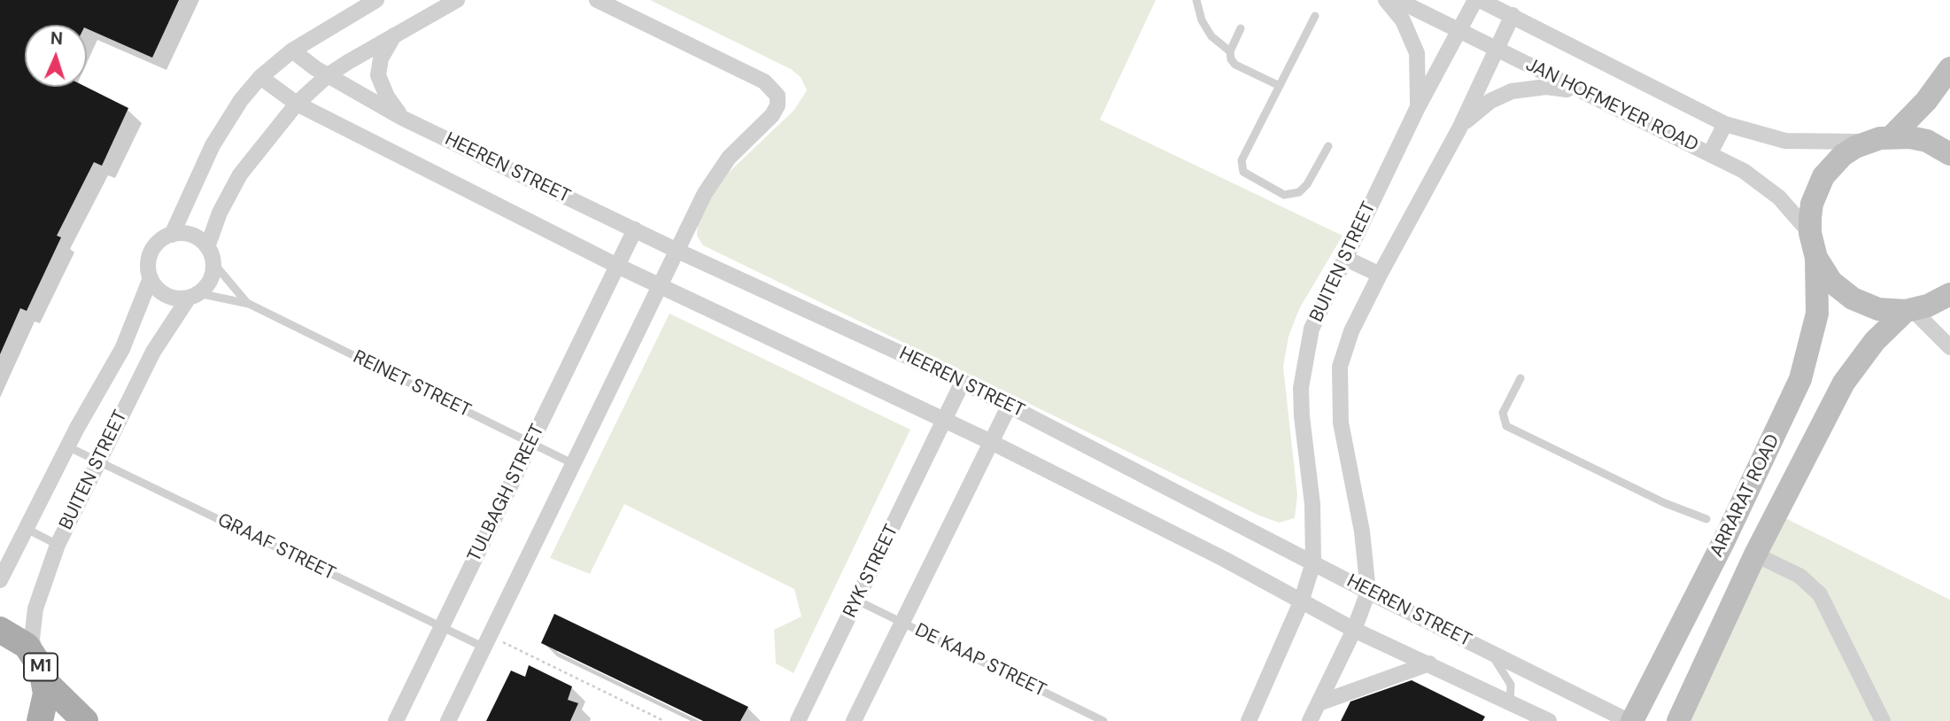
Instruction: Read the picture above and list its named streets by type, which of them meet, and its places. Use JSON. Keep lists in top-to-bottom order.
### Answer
{
  "streets": {
    "main road": ["M1"],
    "street": [
      "JAN HOFMEYER ROAD",
      "HEEREN STREET",
      "BUITEN STREET",
      "TULBAGH STREET",
      "ARRARAT ROAD",
      "RYK STREET"
    ],
    "lane": ["REINET STREET", "GRAAF STREET", "DE KAAP STREET"]
  },
  "crossings": [
    ["JAN HOFMEYER ROAD", "BUITEN STREET"],
    ["HEEREN STREET", "BUITEN STREET"],
    ["HEEREN STREET", "TULBAGH STREET"],
    ["HEEREN STREET", "ARRARAT ROAD"],
    ["HEEREN STREET", "RYK STREET"],
    ["BUITEN STREET", "REINET STREET"],
    ["BUITEN STREET", "GRAAF STREET"],
    ["BUITEN STREET", "M1"],
    ["REINET STREET", "TULBAGH STREET"],
    ["TULBAGH STREET", "GRAAF STREET"],
    ["RYK STREET", "DE KAAP STREET"]
  ],
  "north": "top"
}
